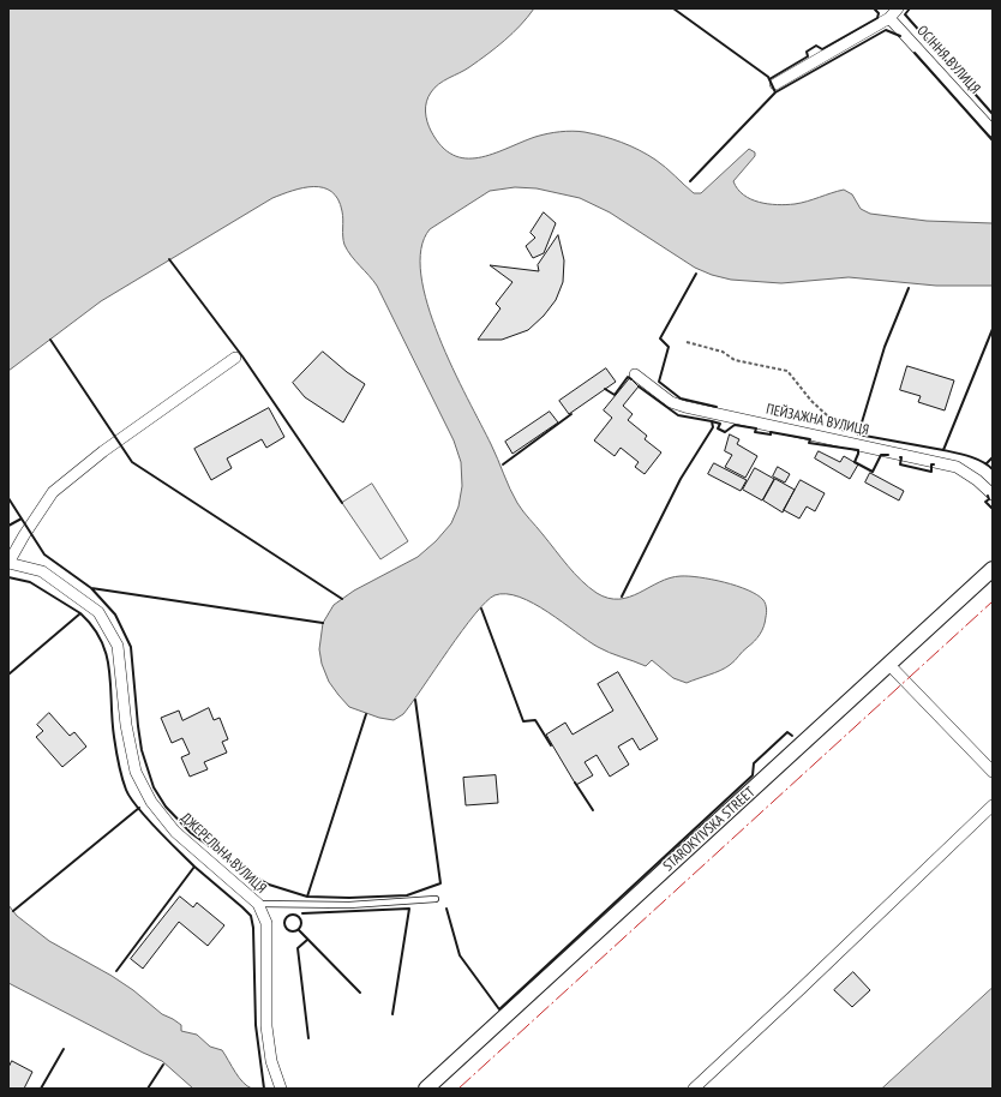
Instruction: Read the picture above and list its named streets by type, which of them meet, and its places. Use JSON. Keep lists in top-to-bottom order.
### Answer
{
  "streets": {
    "street": [
      "ОСІННЯ ВУЛИЦЯ",
      "ПЕЙЗАЖНА ВУЛИЦЯ",
      "STAROKYIVSKA STREET",
      "ДЖЕРЕЛЬНА ВУЛИЦЯ"
    ]
  }
}
